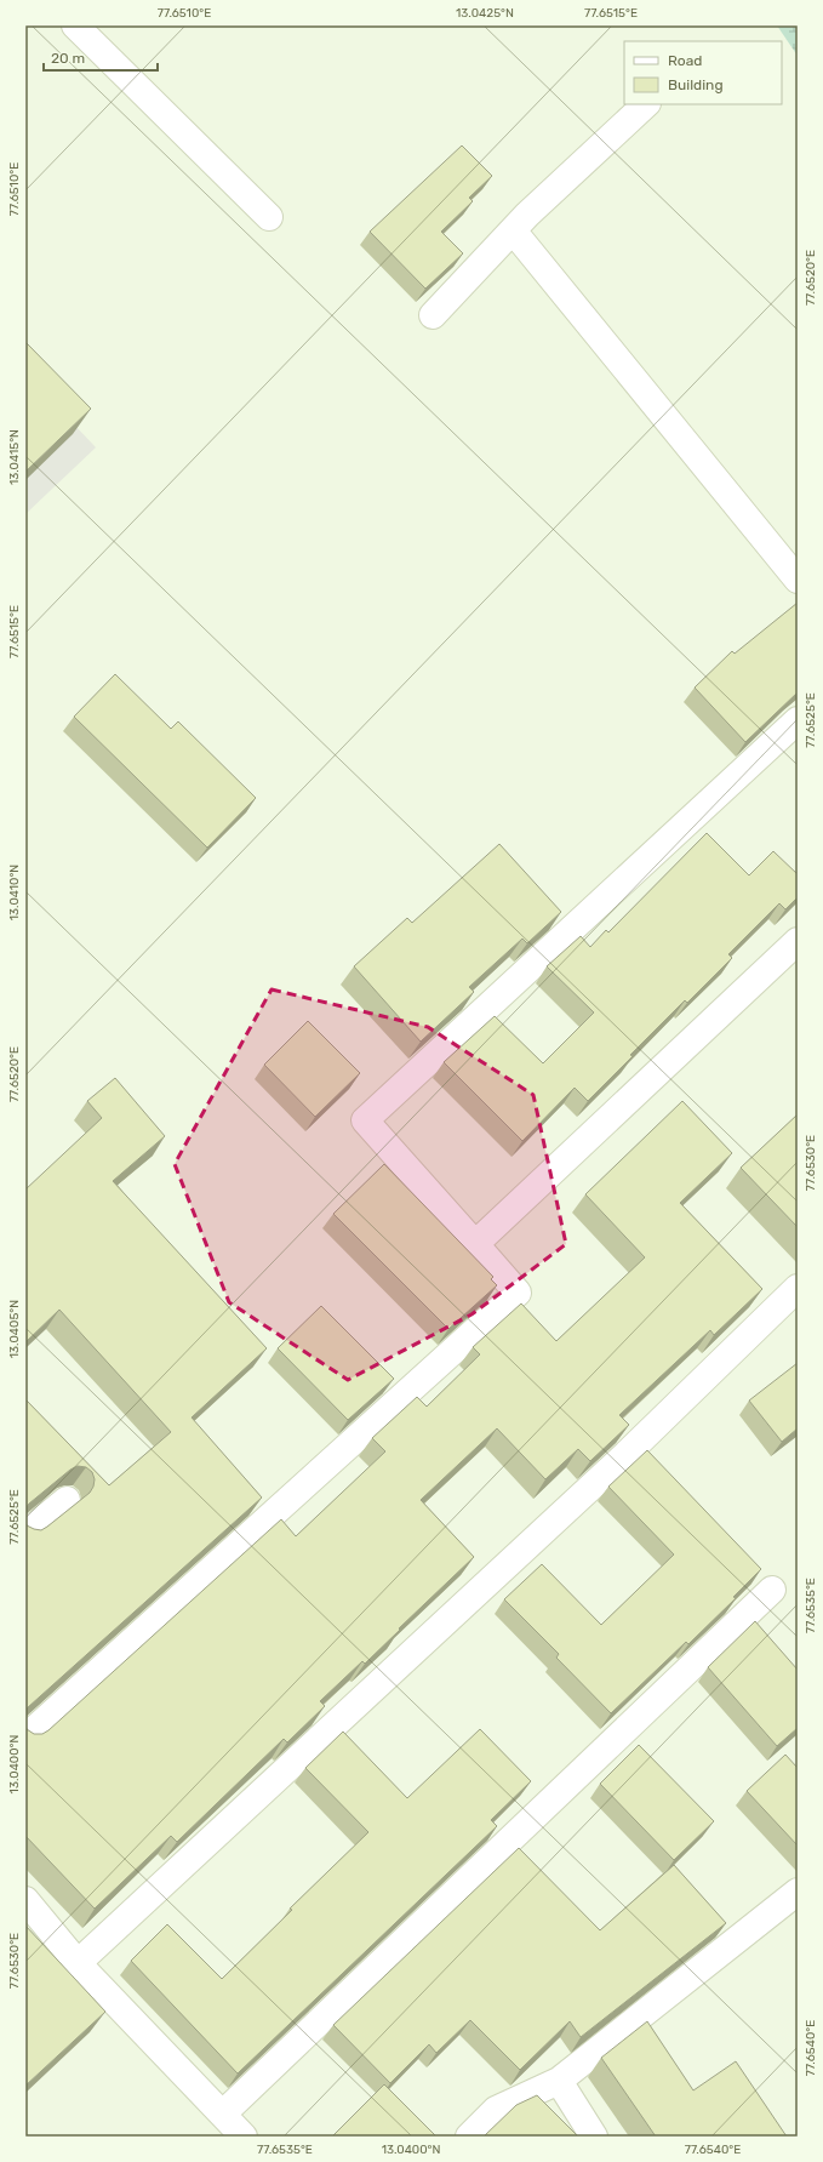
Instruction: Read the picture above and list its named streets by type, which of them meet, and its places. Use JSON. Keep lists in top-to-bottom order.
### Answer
{
  "legend": ["Road", "Building"],
  "scale_bar": "20 m",
  "coordinates": [
    "77.6510°E",
    "13.0425°N",
    "77.6515°E",
    "77.6520°E",
    "13.0415°N",
    "77.6525°E",
    "13.0410°N",
    "77.6530°E",
    "13.0405°N",
    "77.6535°E",
    "13.0400°N",
    "77.6540°E"
  ]
}
